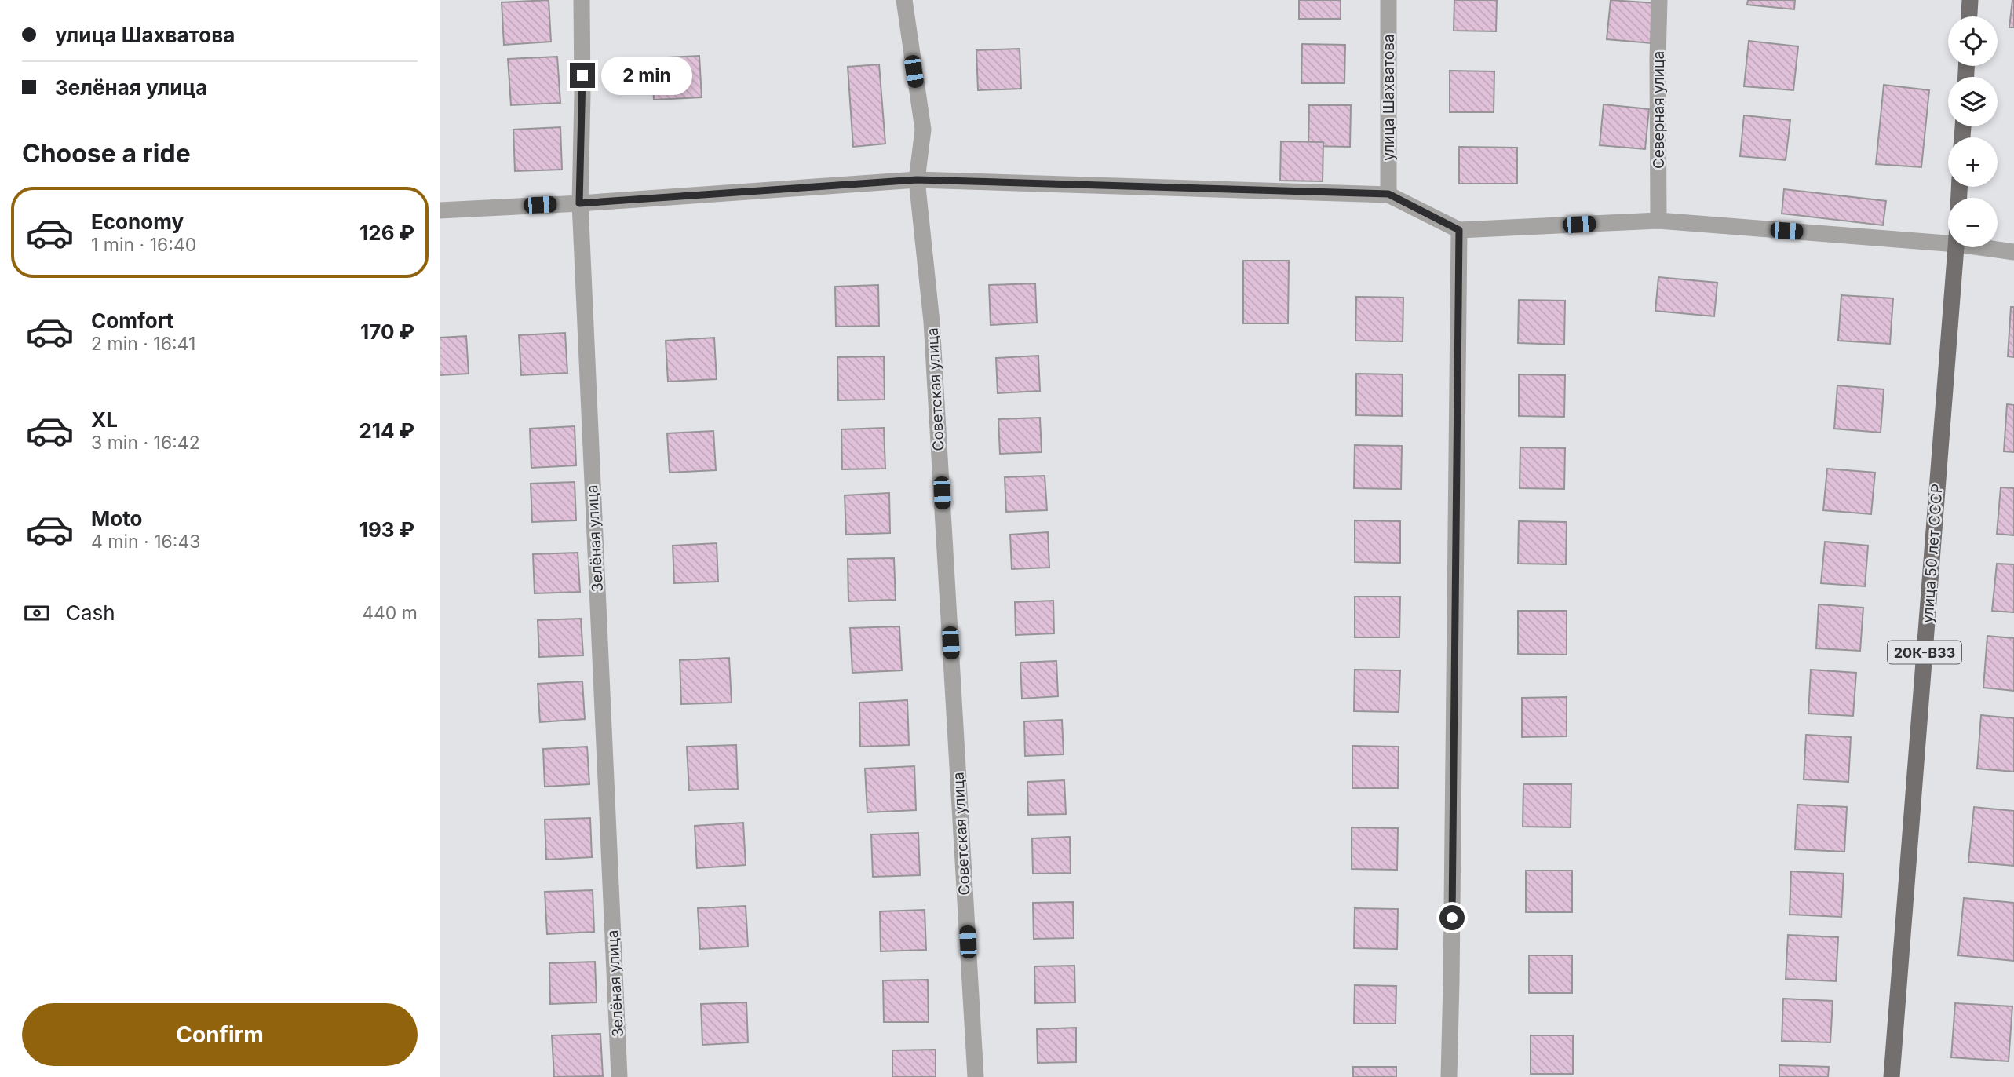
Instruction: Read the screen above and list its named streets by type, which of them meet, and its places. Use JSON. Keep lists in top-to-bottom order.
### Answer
{
  "streets": {
    "main road": ["улица 50 лет СССР", "20К-В33"],
    "street": [
      "улица Шахватова",
      "Северная улица",
      "Советская улица",
      "Зелёная улица"
    ]
  },
  "page": {
    "banner": ["улица Шахватова", "Зелёная улица"],
    "map_buttons": ["+", "−"],
    "bubble": "2 min",
    "heading": "Choose a ride",
    "list": [
      {
        "name": "Economy",
        "note": "1 min · 16:40",
        "value": "126 ₽"
      },
      {
        "name": "Comfort",
        "note": "2 min · 16:41",
        "value": "170 ₽"
      },
      {
        "name": "XL",
        "note": "3 min · 16:42",
        "value": "214 ₽"
      },
      {
        "name": "Moto",
        "note": "4 min · 16:43",
        "value": "193 ₽"
      }
    ],
    "pay": ["Cash", "440 m"],
    "buttons": "Confirm"
  }
}
